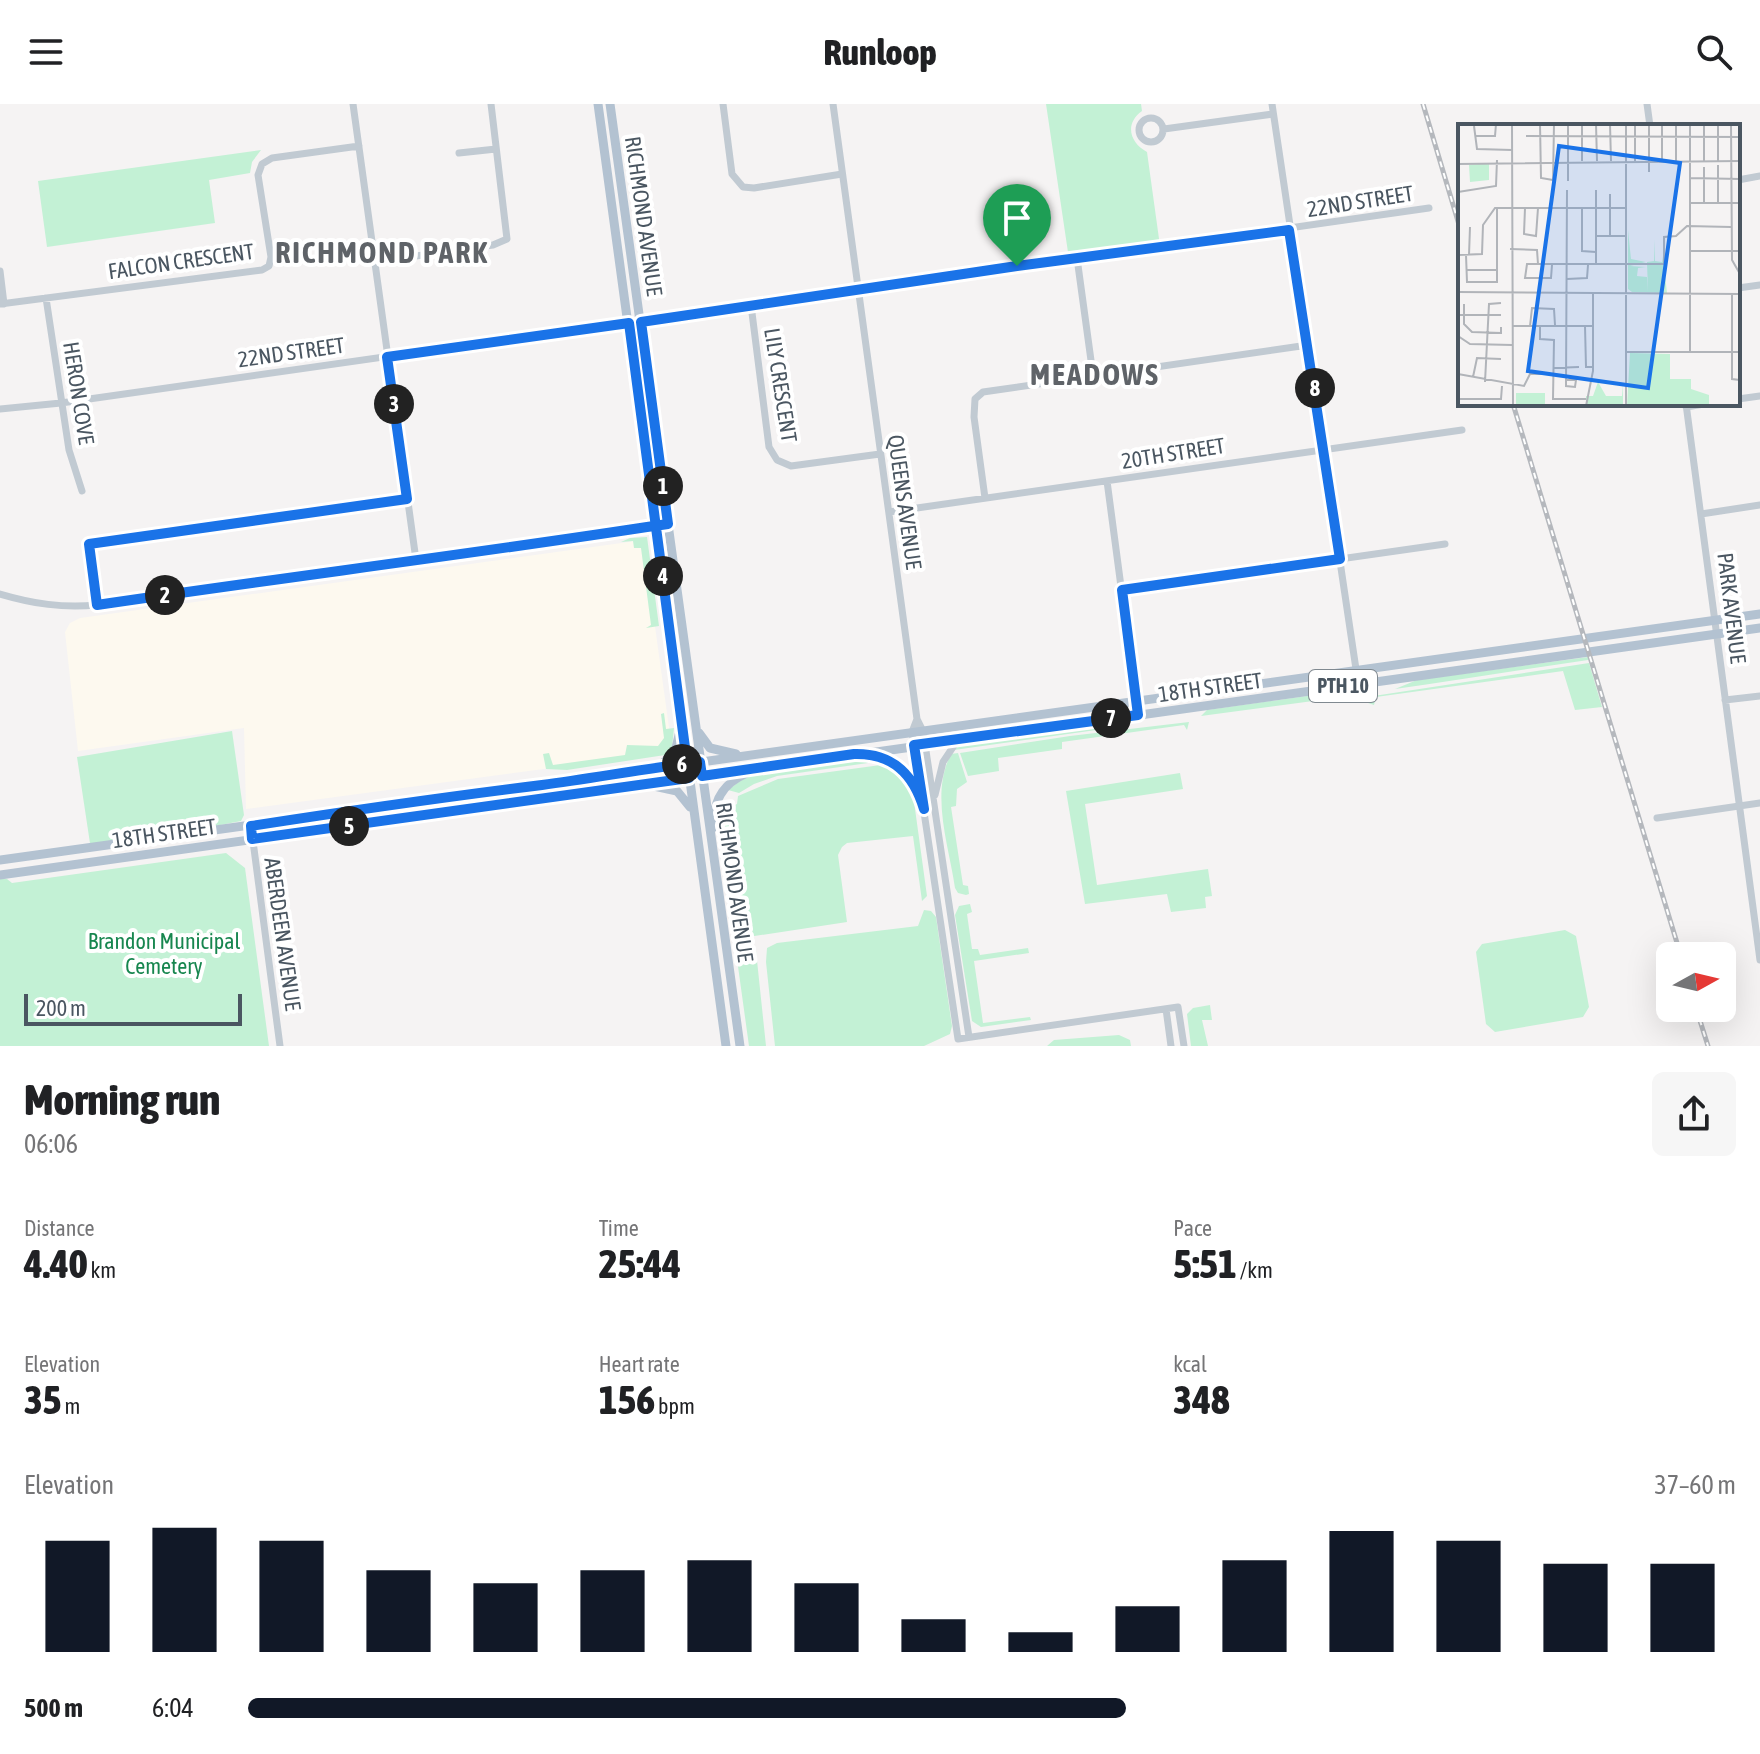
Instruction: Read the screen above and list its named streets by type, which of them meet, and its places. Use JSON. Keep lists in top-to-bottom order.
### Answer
{
  "streets": {
    "main road": ["RICHMOND AVENUE", "PTH 10", "18TH STREET"],
    "street": [
      "22ND STREET",
      "FALCON CRESCENT",
      "LILY CRESCENT",
      "HERON COVE",
      "20TH STREET",
      "QUEENS AVENUE",
      "PARK AVENUE",
      "ABERDEEN AVENUE"
    ]
  },
  "crossings": [
    ["22ND STREET", "RICHMOND AVENUE"],
    ["22ND STREET", "LILY CRESCENT"],
    ["22ND STREET", "HERON COVE"],
    ["22ND STREET", "QUEENS AVENUE"],
    ["RICHMOND AVENUE", "18TH STREET"],
    ["FALCON CRESCENT", "HERON COVE"],
    ["LILY CRESCENT", "QUEENS AVENUE"],
    ["20TH STREET", "QUEENS AVENUE"],
    ["PARK AVENUE", "18TH STREET"],
    ["18TH STREET", "ABERDEEN AVENUE"]
  ],
  "districts": ["RICHMOND PARK", "MEADOWS"],
  "parks": ["Brandon Municipal Cemetery"],
  "scale_bar": "200 m",
  "north": "right",
  "page": {
    "header": "Runloop",
    "pins": [
      "8",
      "3",
      "1",
      "4",
      "2",
      "7",
      "6",
      "5"
    ],
    "scale": "200 m",
    "heading": ["Morning run", "06:06"],
    "stats": [
      ["Distance", "4.40 km"],
      ["Time", "25:44"],
      ["Pace", "5:51 /km"],
      ["Elevation", "35 m"],
      ["Heart rate", "156 bpm"],
      ["kcal", "348"]
    ],
    "chart": ["Elevation", "37–60 m"],
    "list": [
      {
        "name": "500 m",
        "note": "6:04"
      }
    ]
  }
}
